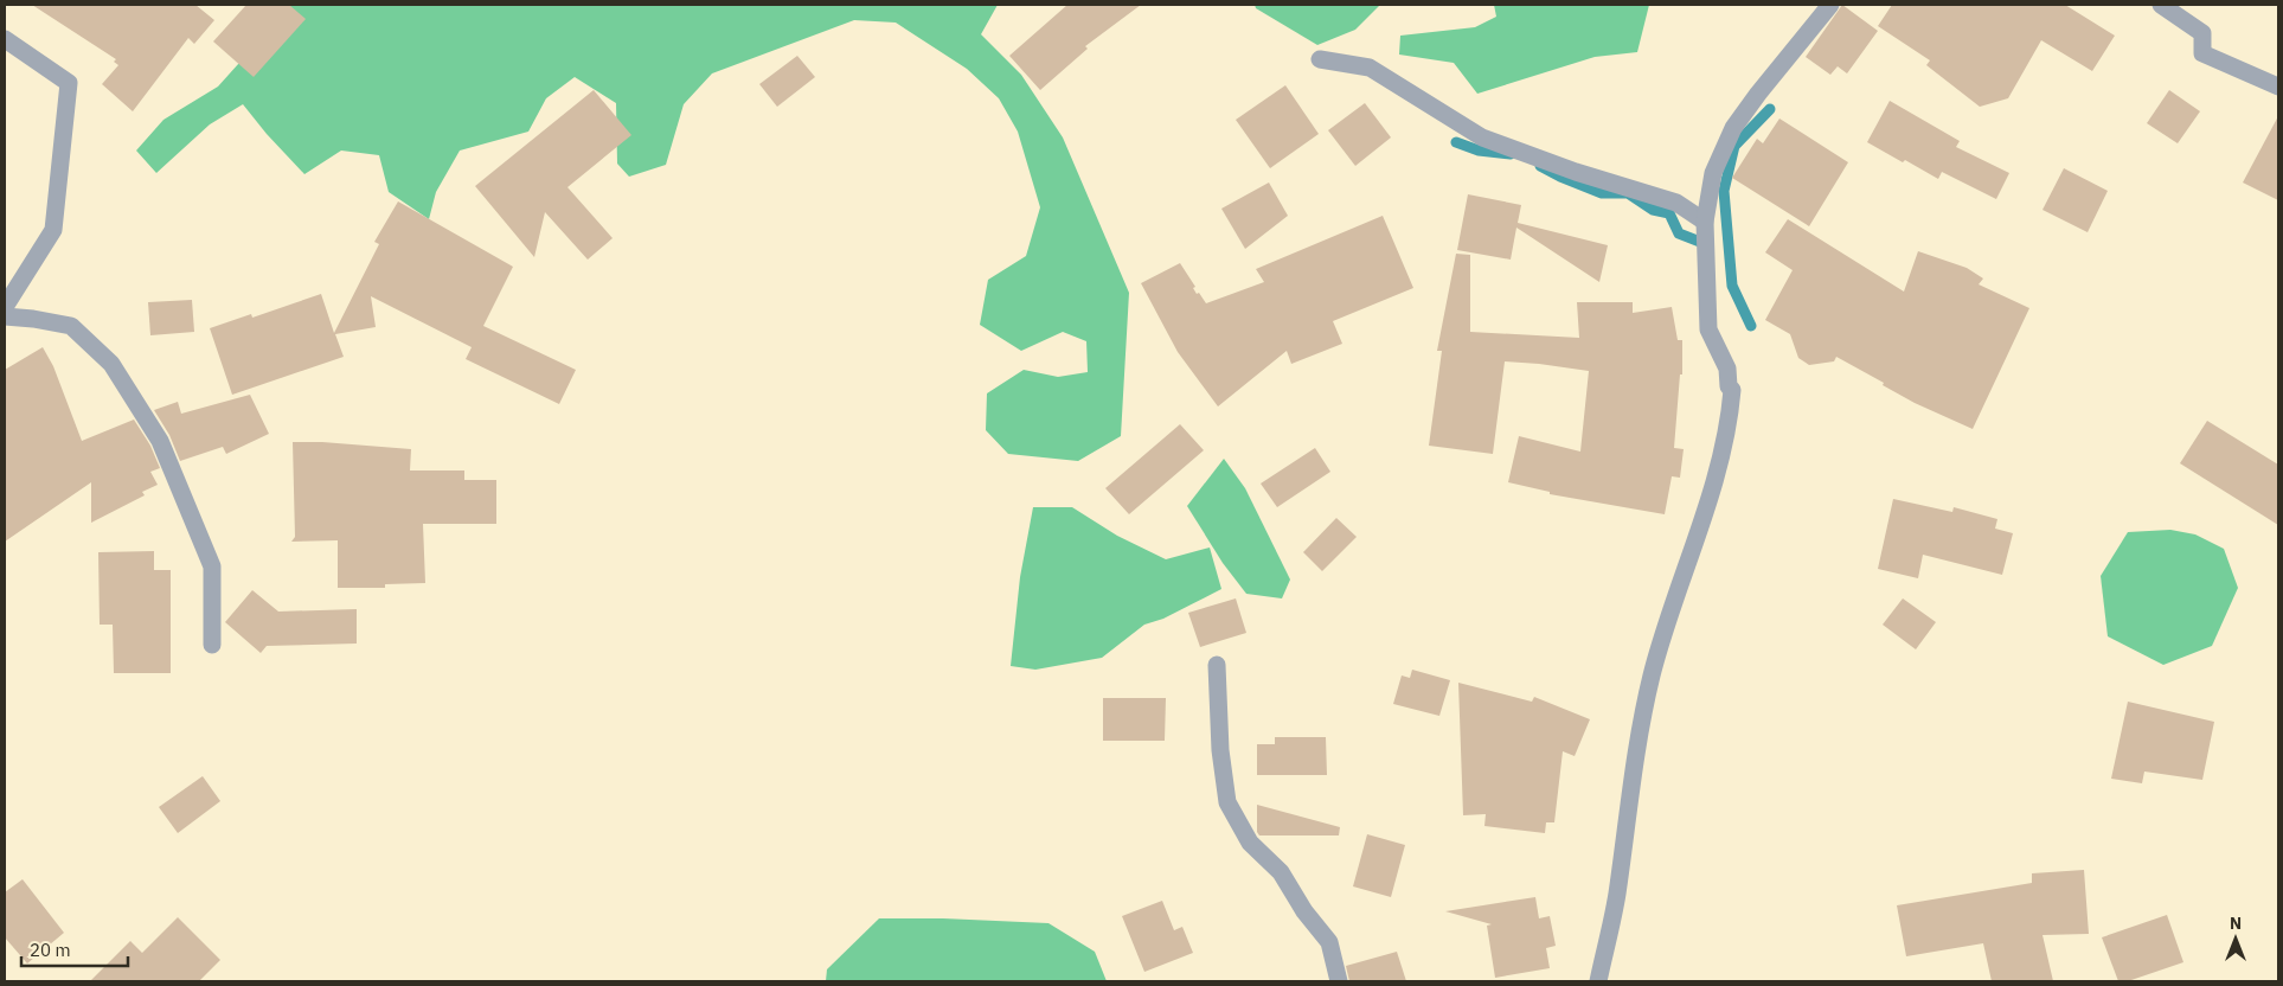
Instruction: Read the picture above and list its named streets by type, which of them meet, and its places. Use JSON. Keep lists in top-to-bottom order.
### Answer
{
  "scale_bar": "20 m",
  "north": "top"
}
